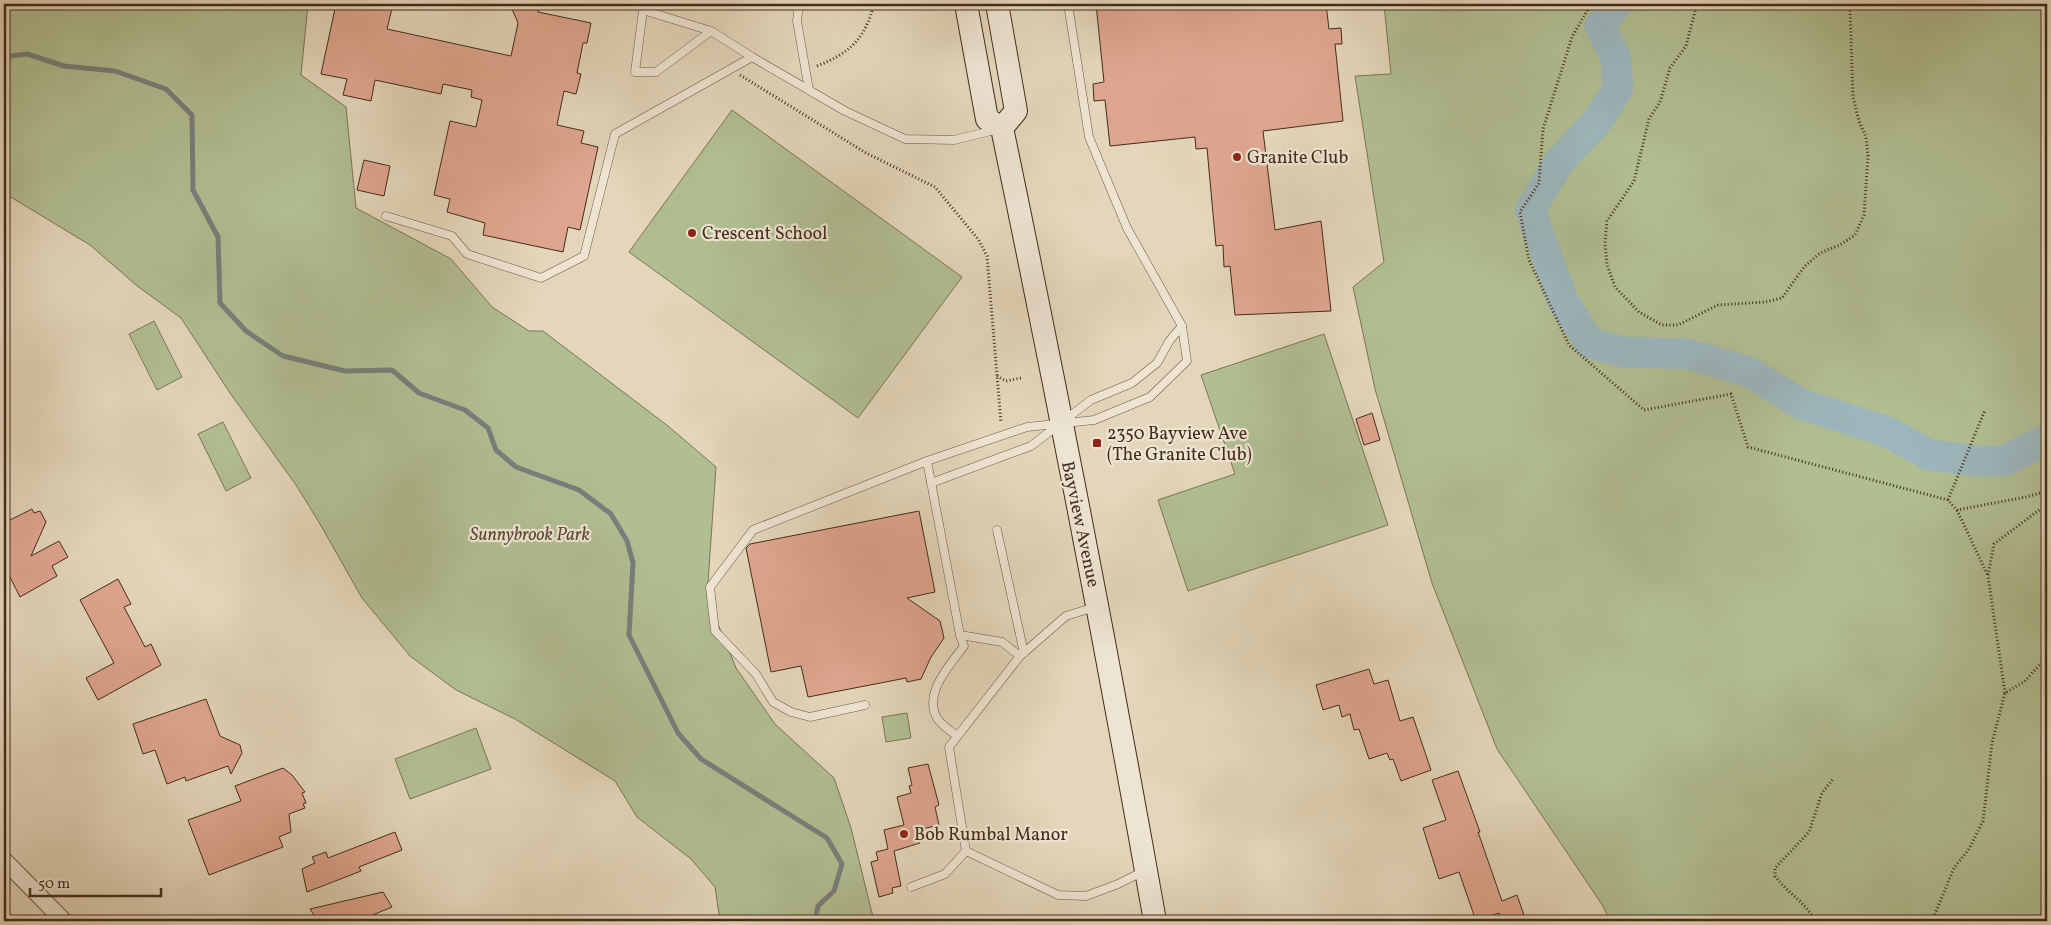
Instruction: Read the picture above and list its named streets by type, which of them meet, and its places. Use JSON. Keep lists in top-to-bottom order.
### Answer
{
  "streets": {
    "main road": ["Bayview Avenue"]
  },
  "parks": ["Sunnybrook Park"],
  "places": {
    "other": ["Granite Club", "Crescent School", "Bob Rumbal Manor"],
    "transit": ["2350 Bayview Ave (The Granite Club)"]
  },
  "scale_bar": "50 m"
}
